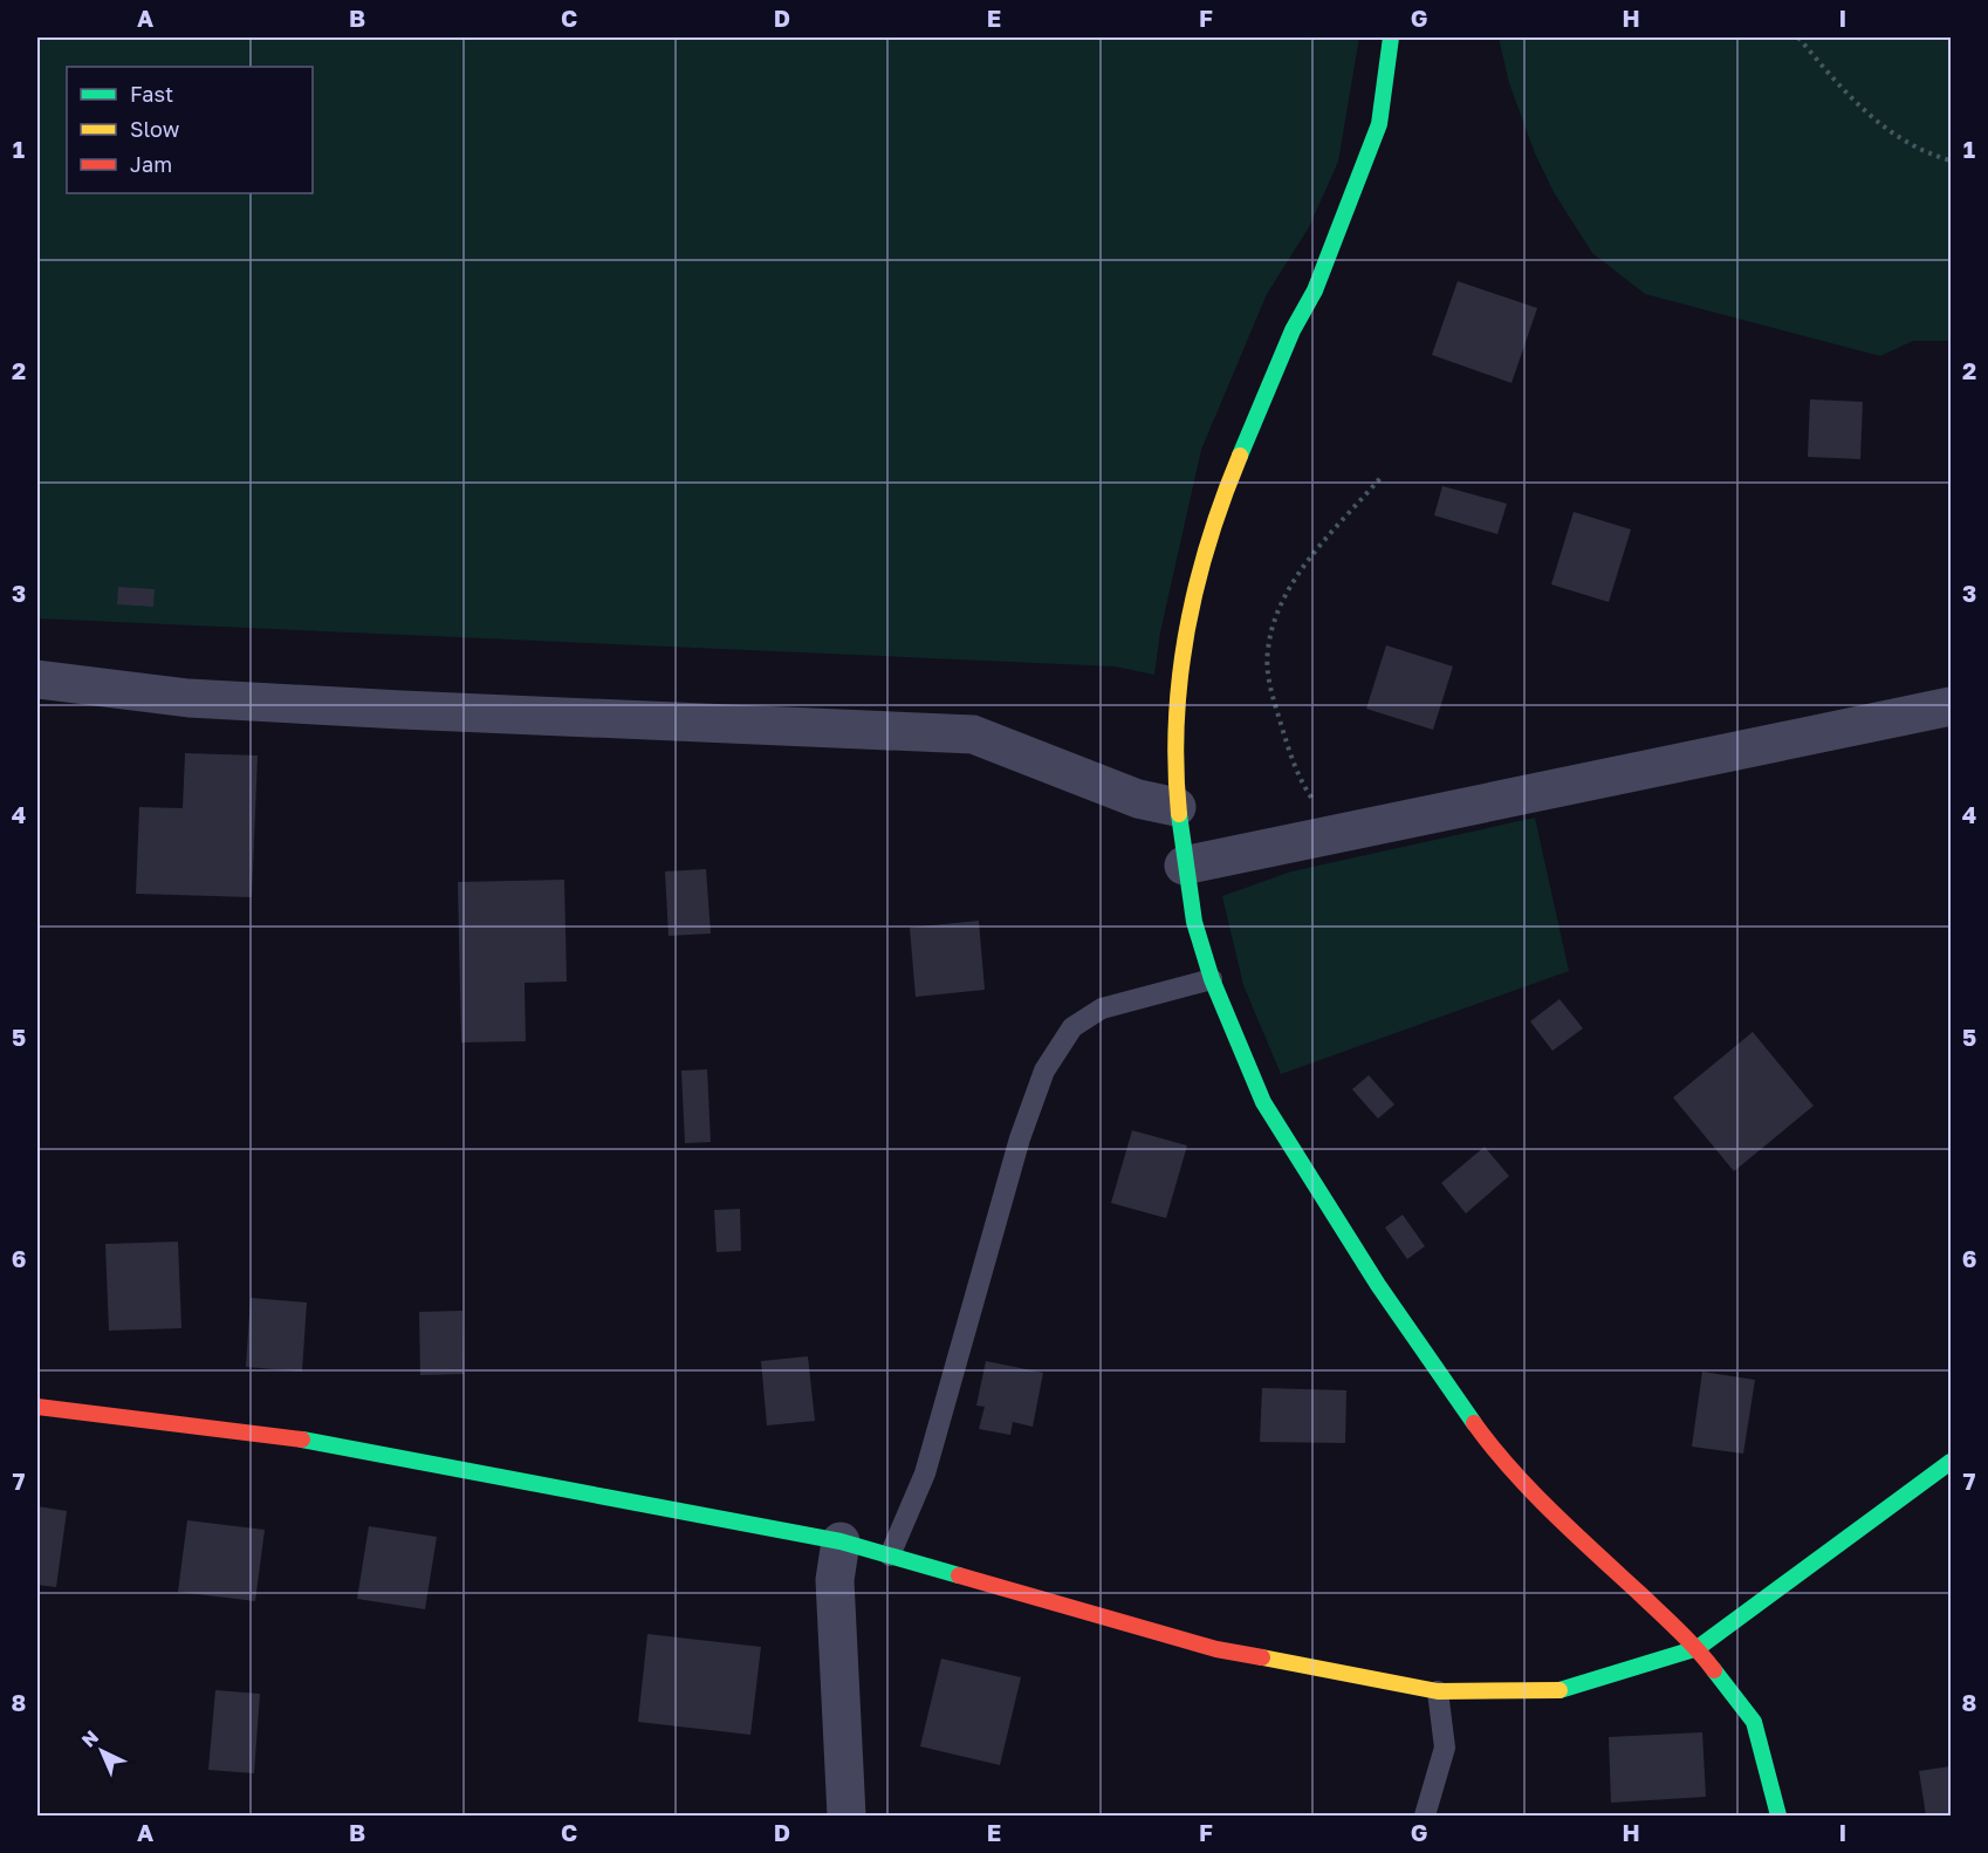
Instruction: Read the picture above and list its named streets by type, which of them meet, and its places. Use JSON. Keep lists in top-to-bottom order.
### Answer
{
  "legend": ["Fast", "Slow", "Jam"],
  "north": "top left",
  "grid": {
    "columns": [
      "A",
      "B",
      "C",
      "D",
      "E",
      "F",
      "G",
      "H",
      "I"
    ],
    "rows": [
      "1",
      "2",
      "3",
      "4",
      "5",
      "6",
      "7",
      "8"
    ]
  }
}
